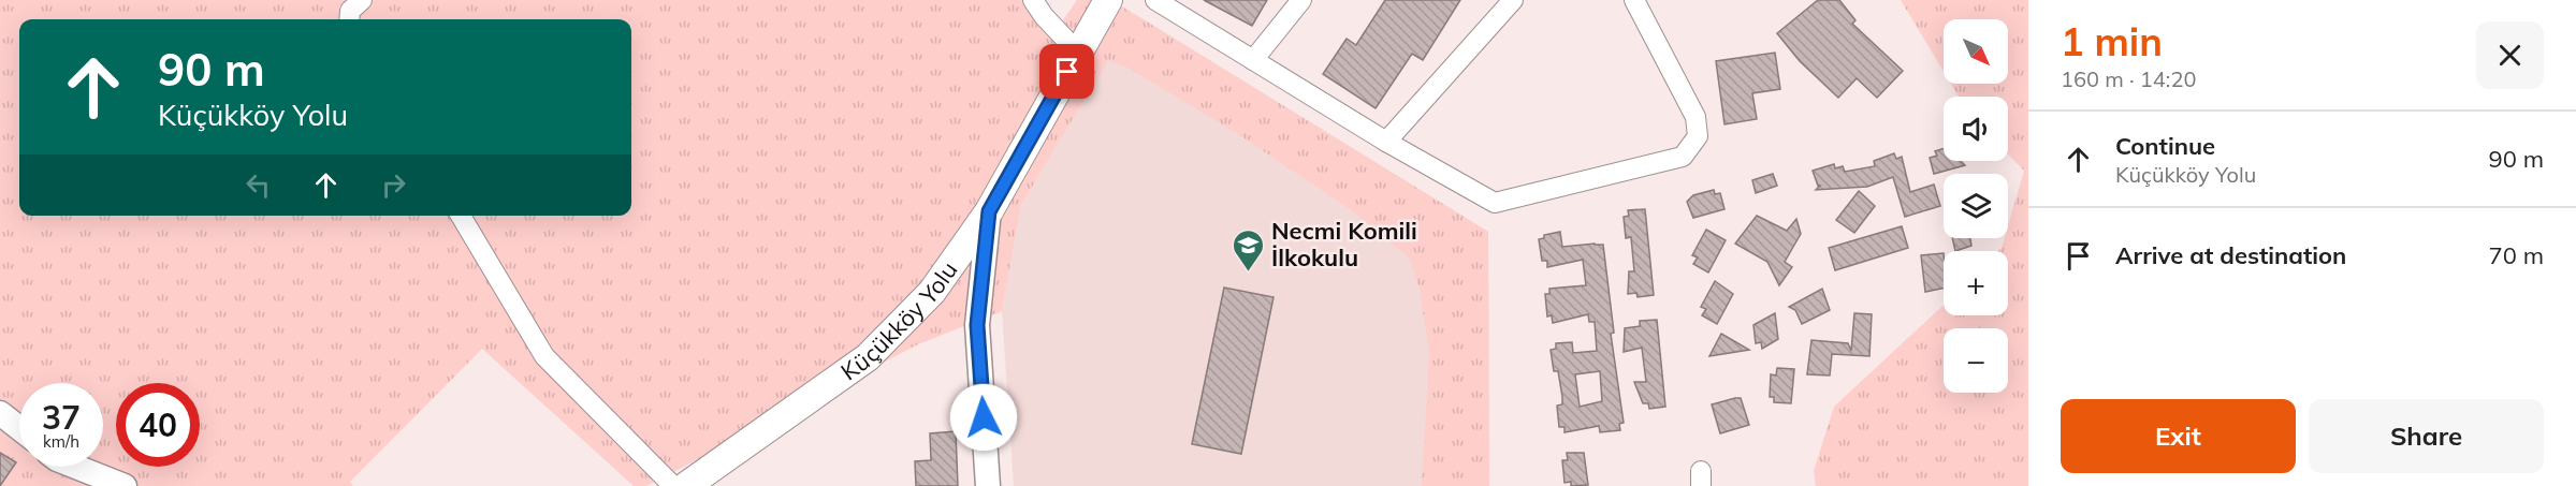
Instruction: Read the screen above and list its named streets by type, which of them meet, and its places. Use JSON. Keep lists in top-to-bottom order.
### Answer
{
  "streets": {
    "main road": ["Küçükköy Yolu"]
  },
  "places": {
    "school or university": ["Necmi Komili İlkokulu"]
  },
  "north": "bottom right",
  "page": {
    "heading": ["1 min", "160 m · 14:20"],
    "map_buttons": ["+", "−"],
    "turn": ["90 m", "Küçükköy Yolu"],
    "list": [
      {
        "name": "Continue",
        "note": "Küçükköy Yolu",
        "value": "90 m"
      },
      {
        "name": "Arrive at destination",
        "value": "70 m"
      }
    ],
    "speed": "37 km/h",
    "limit": "40",
    "buttons": ["Exit", "Share"]
  }
}
